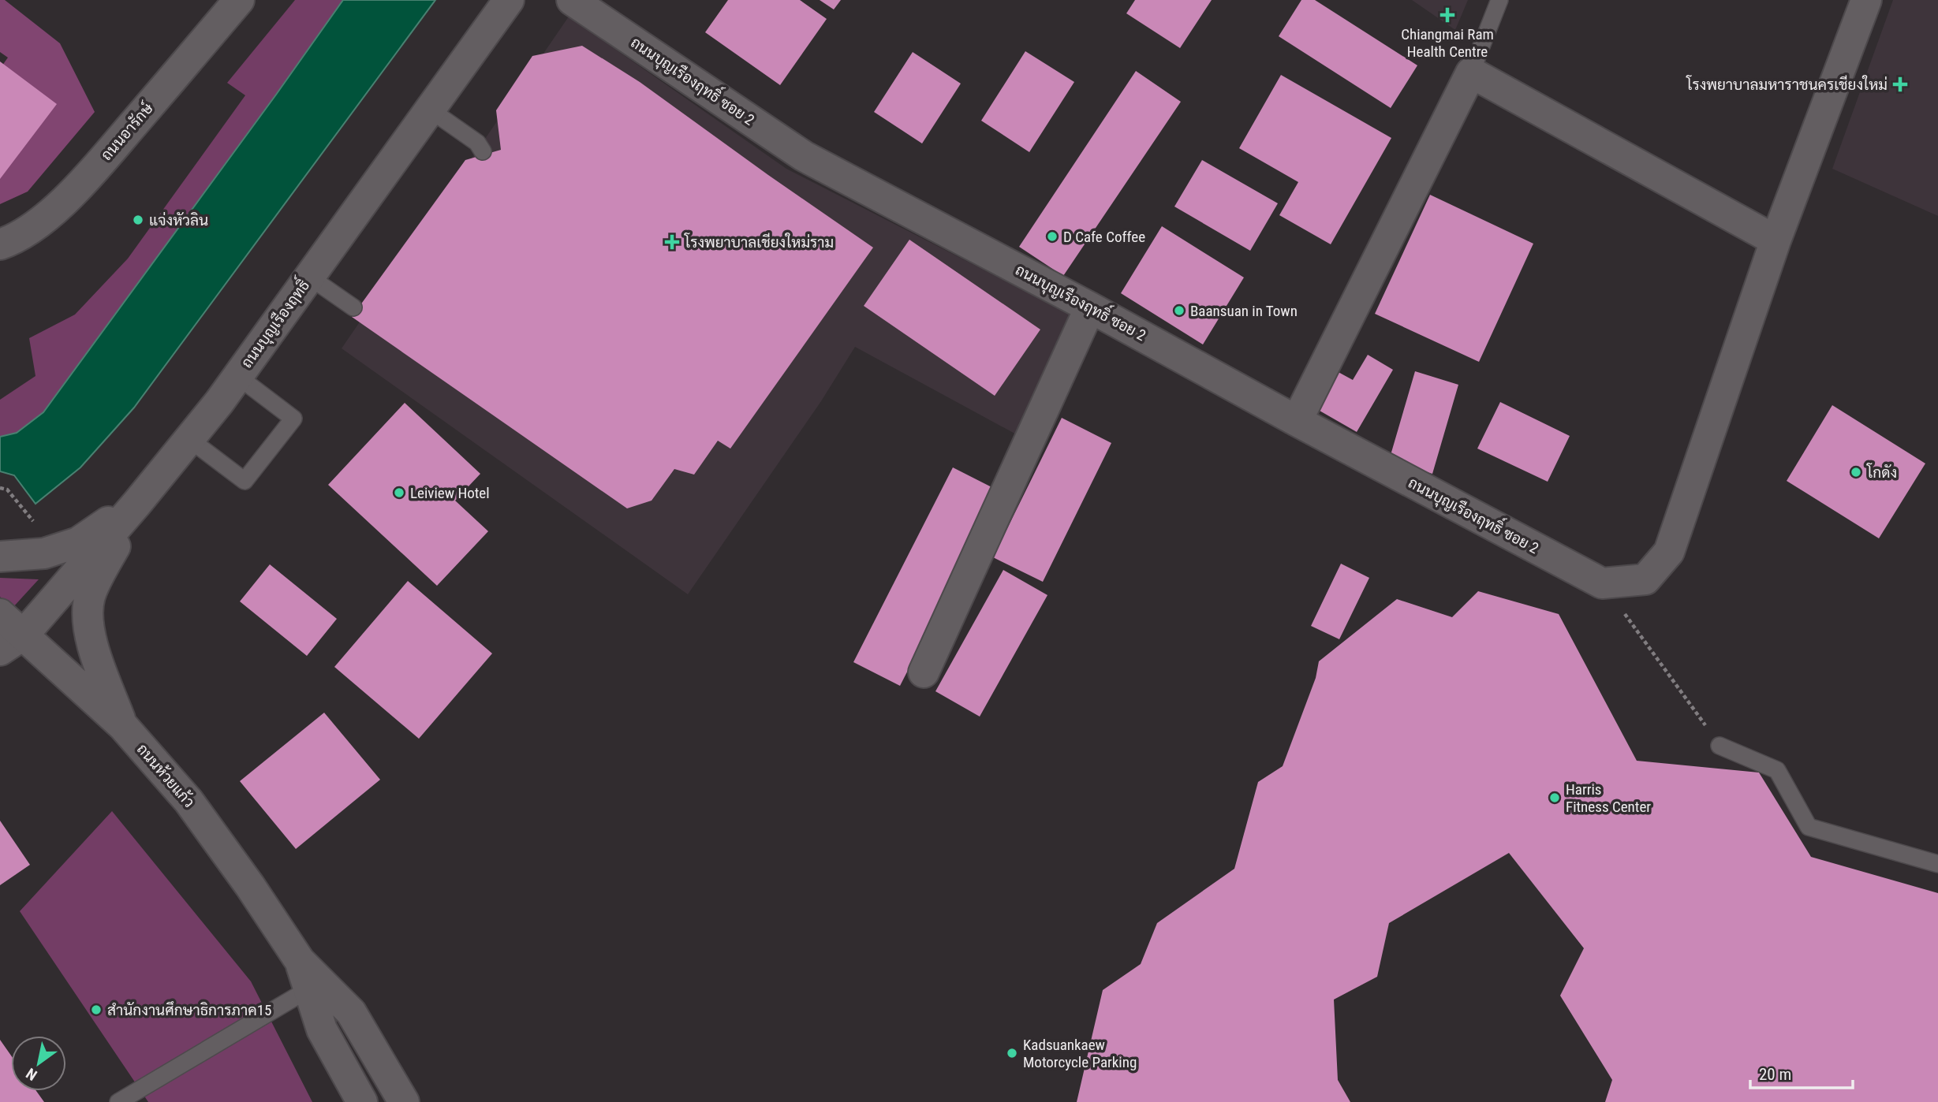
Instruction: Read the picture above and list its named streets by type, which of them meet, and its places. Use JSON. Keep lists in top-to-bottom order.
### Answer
{
  "streets": {
    "street": [
      "ถนนบุญเรืองฤทธิ์ ซอย 2",
      "ถนนอารักษ์",
      "ถนนบุญเรืองฤทธิ์",
      "ถนนห้วยแก้ว"
    ]
  },
  "crossings": [
    ["ถนนบุญเรืองฤทธิ์", "ถนนห้วยแก้ว"]
  ],
  "places": {
    "health": ["Chiangmai Ram Health Centre", "โรงพยาบาลมหาราชนครเชียงใหม่", "โรงพยาบาลเชียงใหม่ราม"],
    "other": [
      "แจ่งหัวลิน",
      "D Cafe Coffee",
      "Baansuan in Town",
      "โกดัง",
      "Leiview Hotel",
      "Harris Fitness Center",
      "สำนักงานศึกษาธิการภาค15",
      "Kadsuankaew Motorcycle Parking"
    ]
  },
  "scale_bar": "20 m",
  "north": "bottom left"
}
